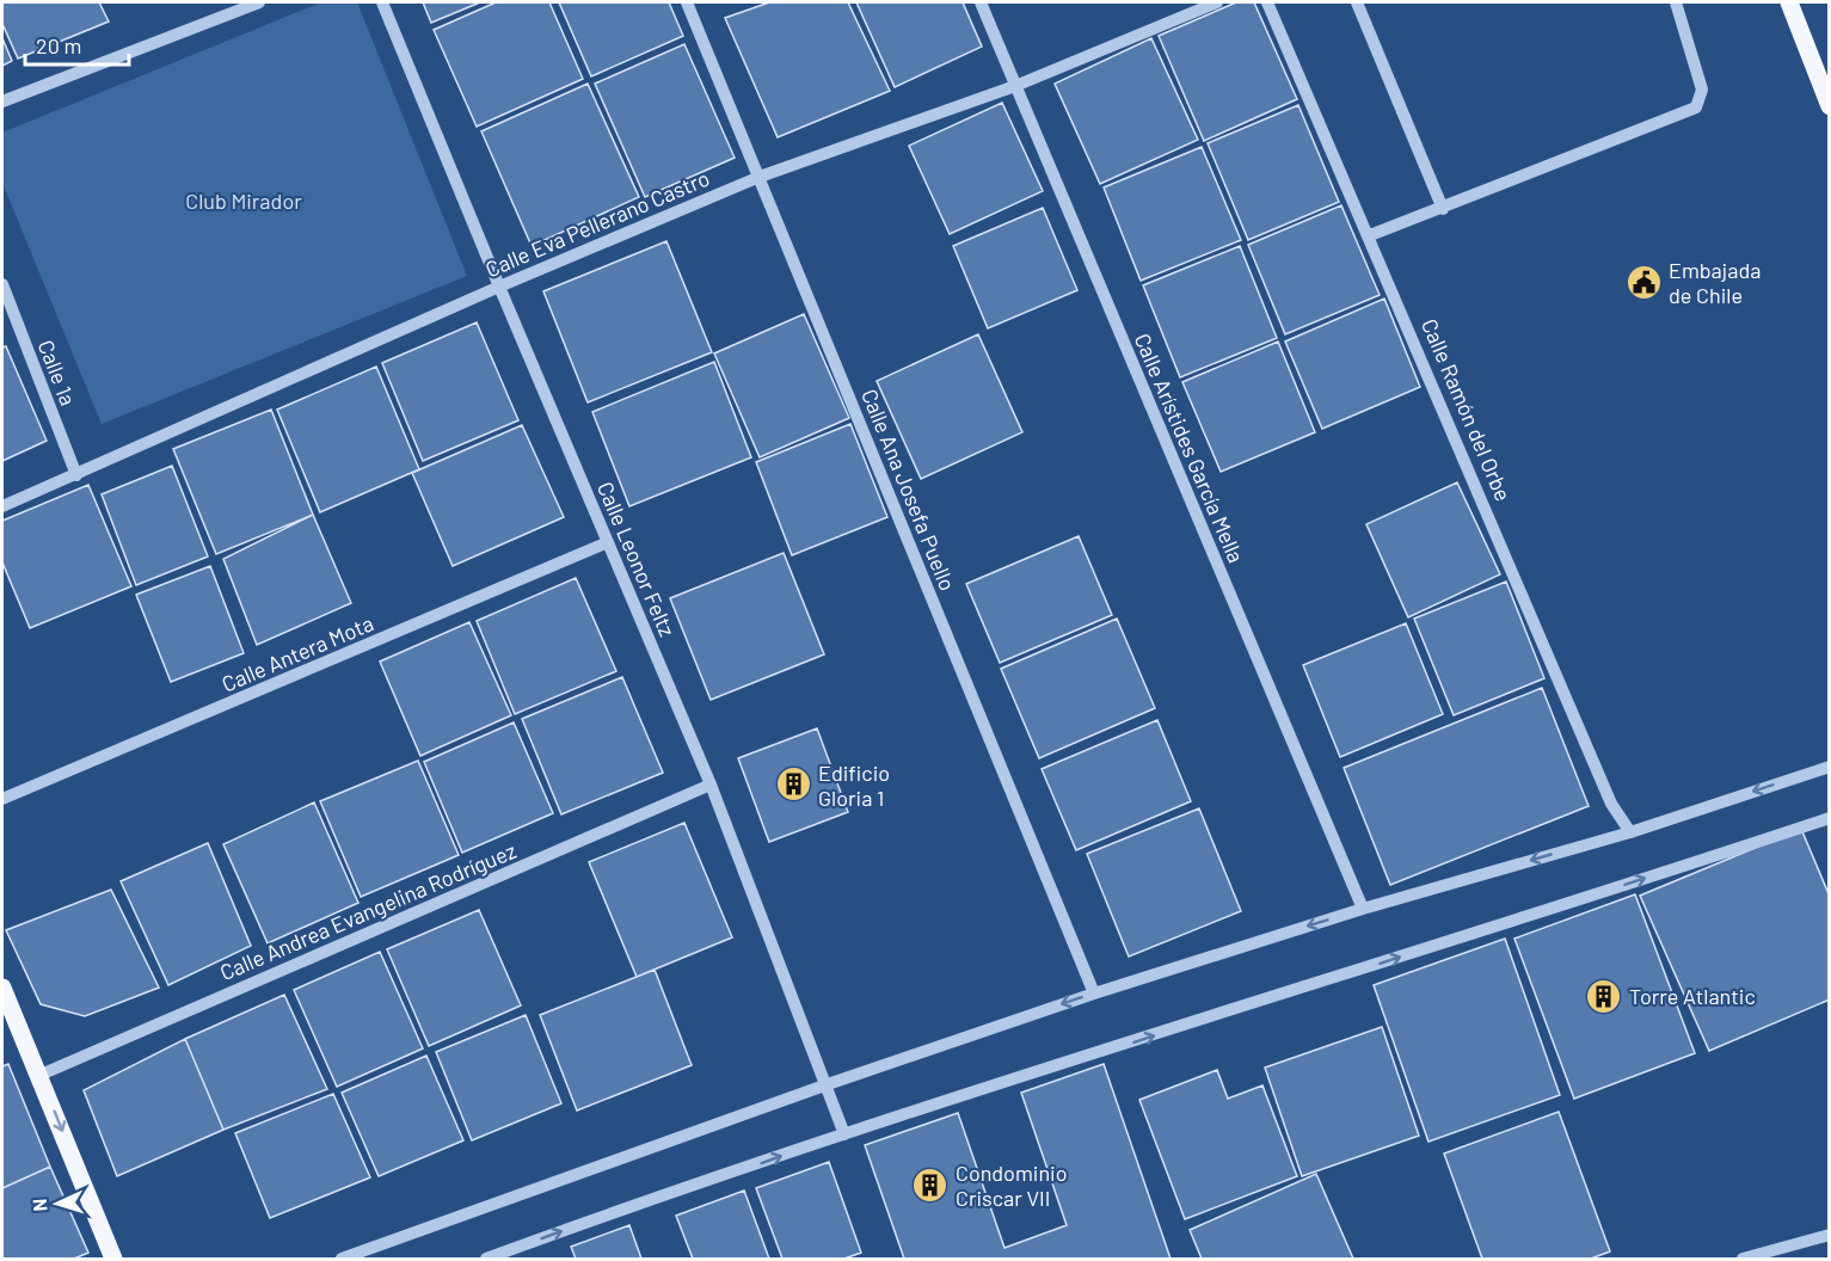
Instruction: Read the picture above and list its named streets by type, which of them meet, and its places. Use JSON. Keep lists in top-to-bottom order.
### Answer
{
  "streets": {
    "street": [
      "Calle Eva Pellerano Castro",
      "Calle 1a",
      "Calle Ramón del Orbe",
      "Calle Arístides García Mella",
      "Calle Ana Josefa Puello",
      "Calle Leonor Feltz",
      "Calle Antera Mota",
      "Calle Andrea Evangelina Rodríguez"
    ]
  },
  "crossings": [
    ["Calle Eva Pellerano Castro", "Calle 1a"],
    ["Calle Eva Pellerano Castro", "Calle Arístides García Mella"],
    ["Calle Eva Pellerano Castro", "Calle Ana Josefa Puello"],
    ["Calle Eva Pellerano Castro", "Calle Leonor Feltz"],
    ["Calle Leonor Feltz", "Calle Antera Mota"],
    ["Calle Leonor Feltz", "Calle Andrea Evangelina Rodríguez"]
  ],
  "parks": ["Club Mirador"],
  "places": {
    "public building": ["Embajada de Chile"],
    "building": ["Edificio Gloria 1", "Torre Atlantic", "Condominio Criscar VII"]
  },
  "scale_bar": "20 m",
  "north": "left"
}
